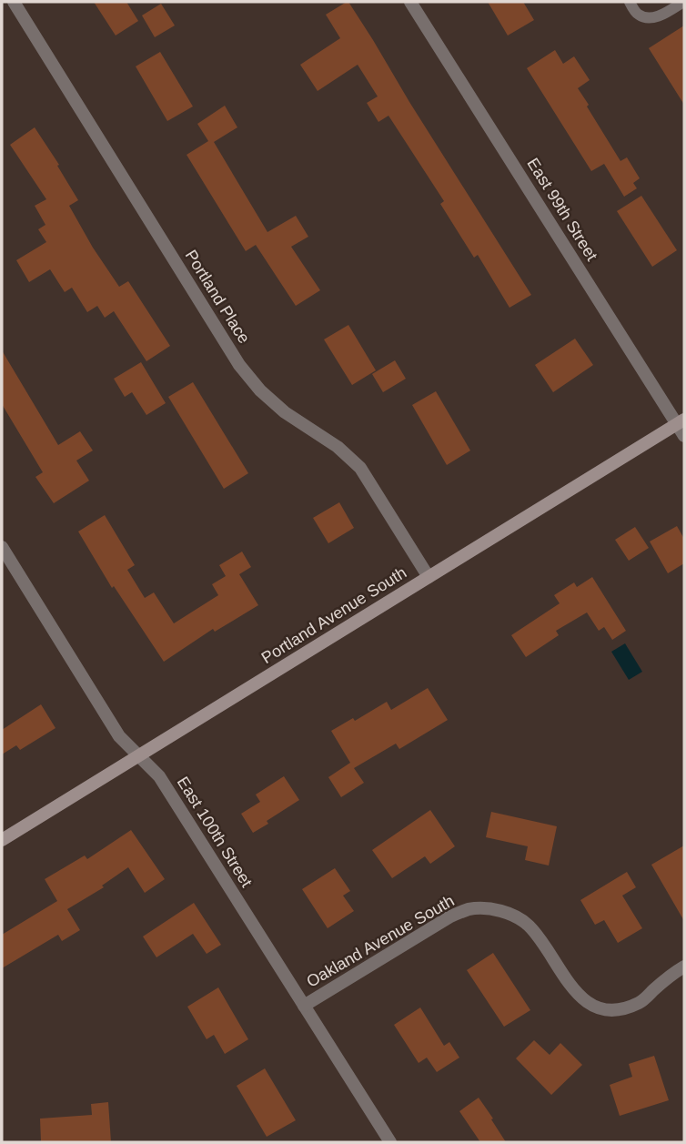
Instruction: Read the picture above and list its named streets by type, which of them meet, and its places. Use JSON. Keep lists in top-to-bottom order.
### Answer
{
  "streets": {
    "street": [
      "East 99th Street",
      "Portland Place",
      "Portland Avenue South",
      "East 100th Street",
      "Oakland Avenue South"
    ]
  },
  "crossings": [
    ["East 99th Street", "Portland Avenue South"],
    ["Portland Place", "Portland Avenue South"],
    ["Portland Avenue South", "East 100th Street"],
    ["East 100th Street", "Oakland Avenue South"]
  ]
}
